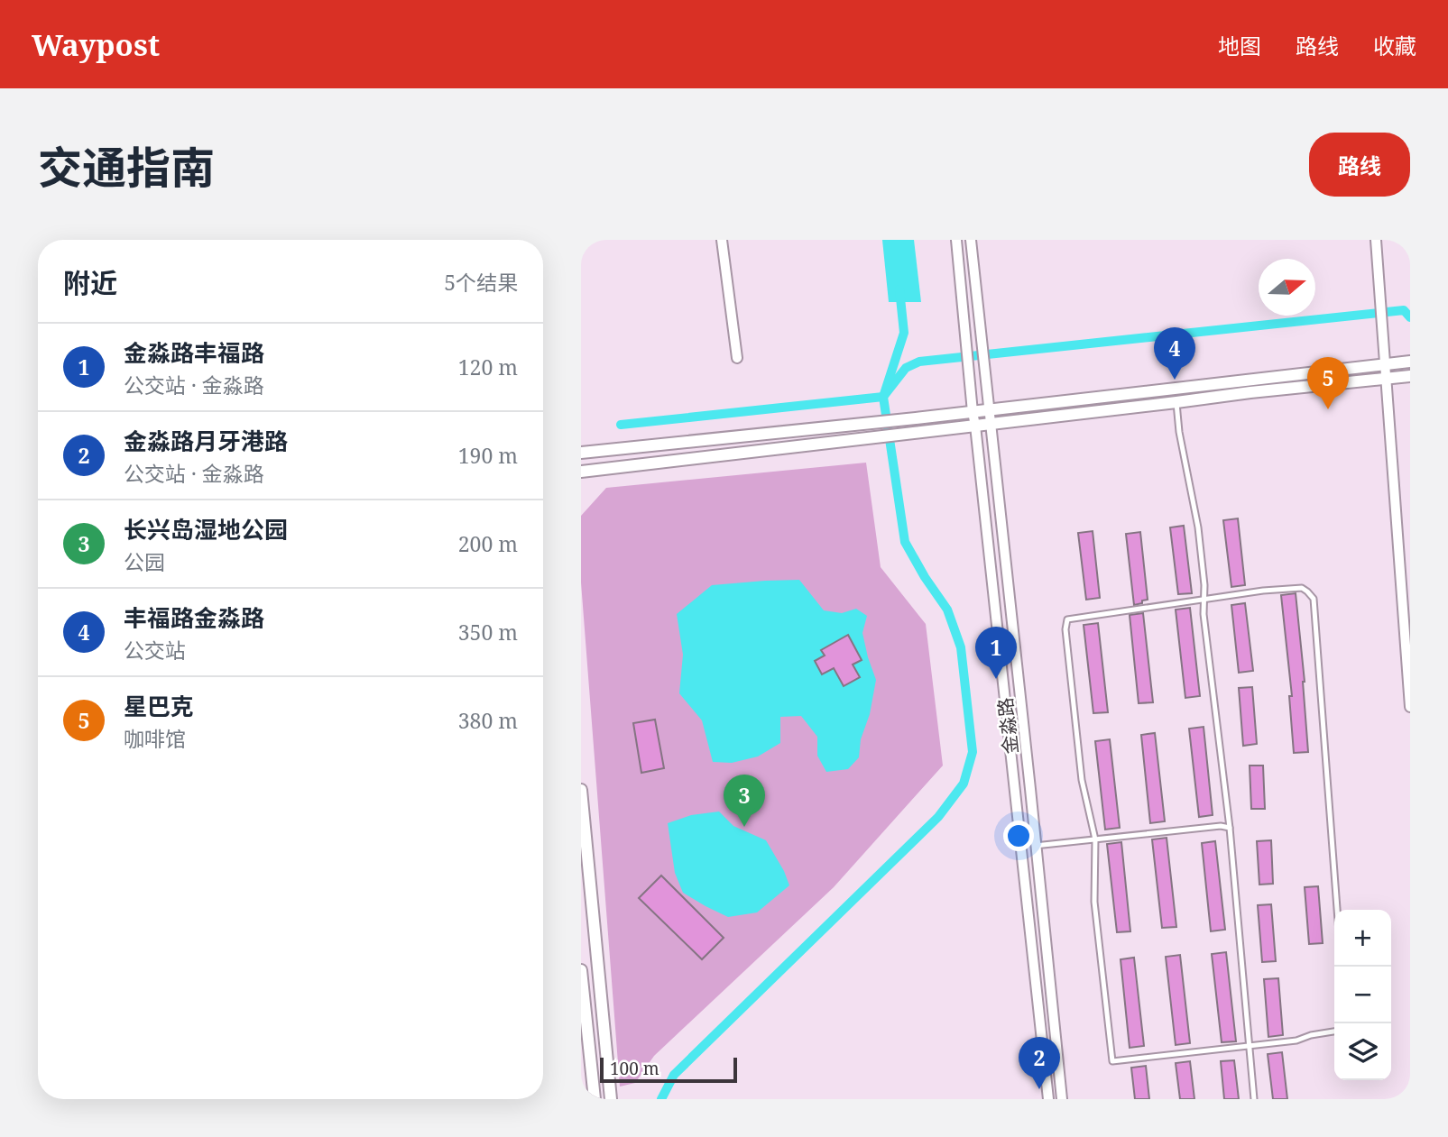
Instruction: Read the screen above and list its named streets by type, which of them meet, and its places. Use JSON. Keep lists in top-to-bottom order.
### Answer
{
  "streets": {
    "street": ["金淼路"]
  },
  "scale_bar": "100 m",
  "north": "right",
  "page": {
    "header": "Waypost",
    "nav": ["地图", "路线", "收藏"],
    "title": "交通指南",
    "buttons": "路线",
    "heading": ["附近", "5个结果"],
    "list": [
      {
        "mark": "1",
        "name": "金淼路丰福路",
        "note": "公交站 · 金淼路",
        "value": "120 m"
      },
      {
        "mark": "2",
        "name": "金淼路月牙港路",
        "note": "公交站 · 金淼路",
        "value": "190 m"
      },
      {
        "mark": "3",
        "name": "长兴岛湿地公园",
        "note": "公园",
        "value": "200 m"
      },
      {
        "mark": "4",
        "name": "丰福路金淼路",
        "note": "公交站",
        "value": "350 m"
      },
      {
        "mark": "5",
        "name": "星巴克",
        "note": "咖啡馆",
        "value": "380 m"
      }
    ],
    "pins": [
      "4",
      "5",
      "1",
      "3",
      "2"
    ],
    "map_buttons": ["+", "−"],
    "scale": "100 m"
  }
}
